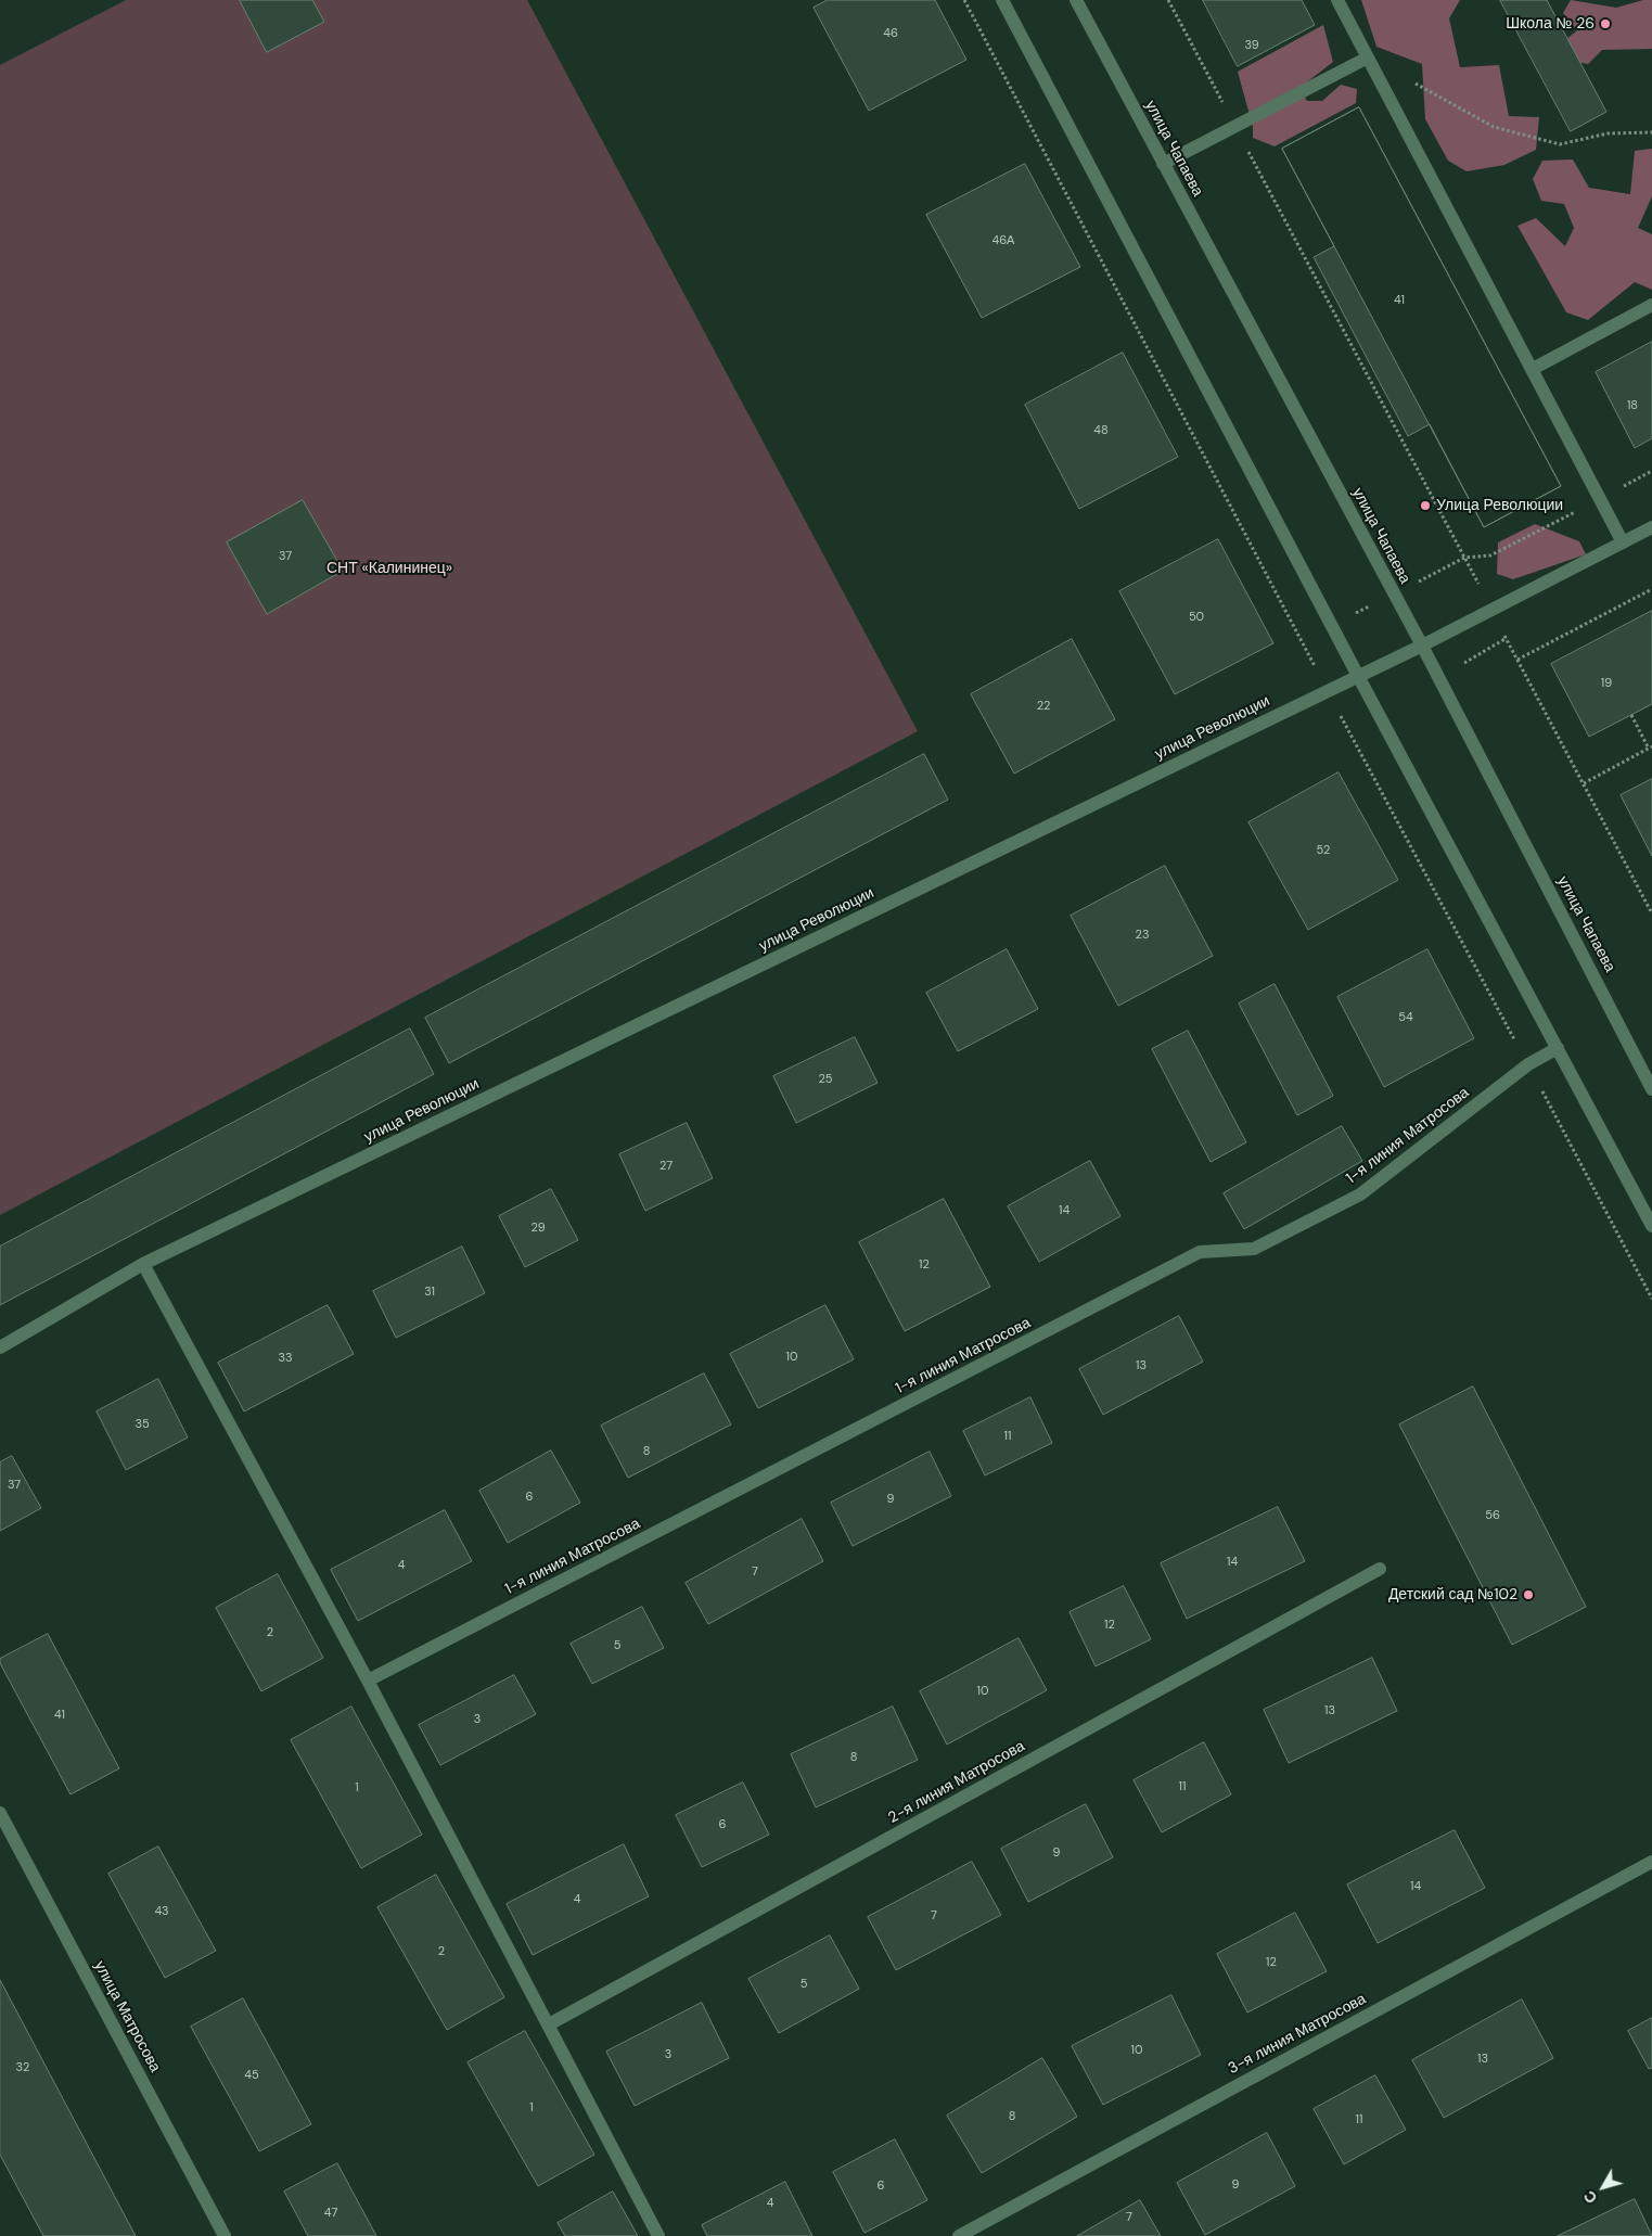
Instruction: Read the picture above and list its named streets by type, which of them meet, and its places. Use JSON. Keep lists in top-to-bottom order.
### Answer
{
  "streets": {
    "street": [
      "улица Чапаева",
      "улица Революции",
      "1-я линия Матросова",
      "2-я линия Матросова",
      "улица Матросова",
      "3-я линия Матросова"
    ]
  },
  "crossings": [
    ["улица Чапаева", "улица Революции"]
  ],
  "parks": ["СНТ «Калининец»"],
  "places": ["Школа № 26", "Улица Революции", "Детский сад №102"],
  "house_numbers": [
    "46",
    "39",
    "46А",
    "41",
    "18",
    "48",
    "37",
    "50",
    "19",
    "22",
    "52",
    "23",
    "54",
    "25",
    "27",
    "14",
    "29",
    "12",
    "31",
    "10",
    "33",
    "13",
    "35",
    "11",
    "8",
    "37",
    "6",
    "9",
    "56",
    "14",
    "4",
    "7",
    "12",
    "2",
    "5",
    "10",
    "13",
    "41",
    "3",
    "8",
    "11",
    "1",
    "6",
    "9",
    "14",
    "4",
    "43",
    "7",
    "2",
    "12",
    "5",
    "10",
    "3",
    "13",
    "32",
    "45",
    "1",
    "8",
    "11",
    "9",
    "6",
    "4",
    "47",
    "7"
  ],
  "north": "bottom left"
}
